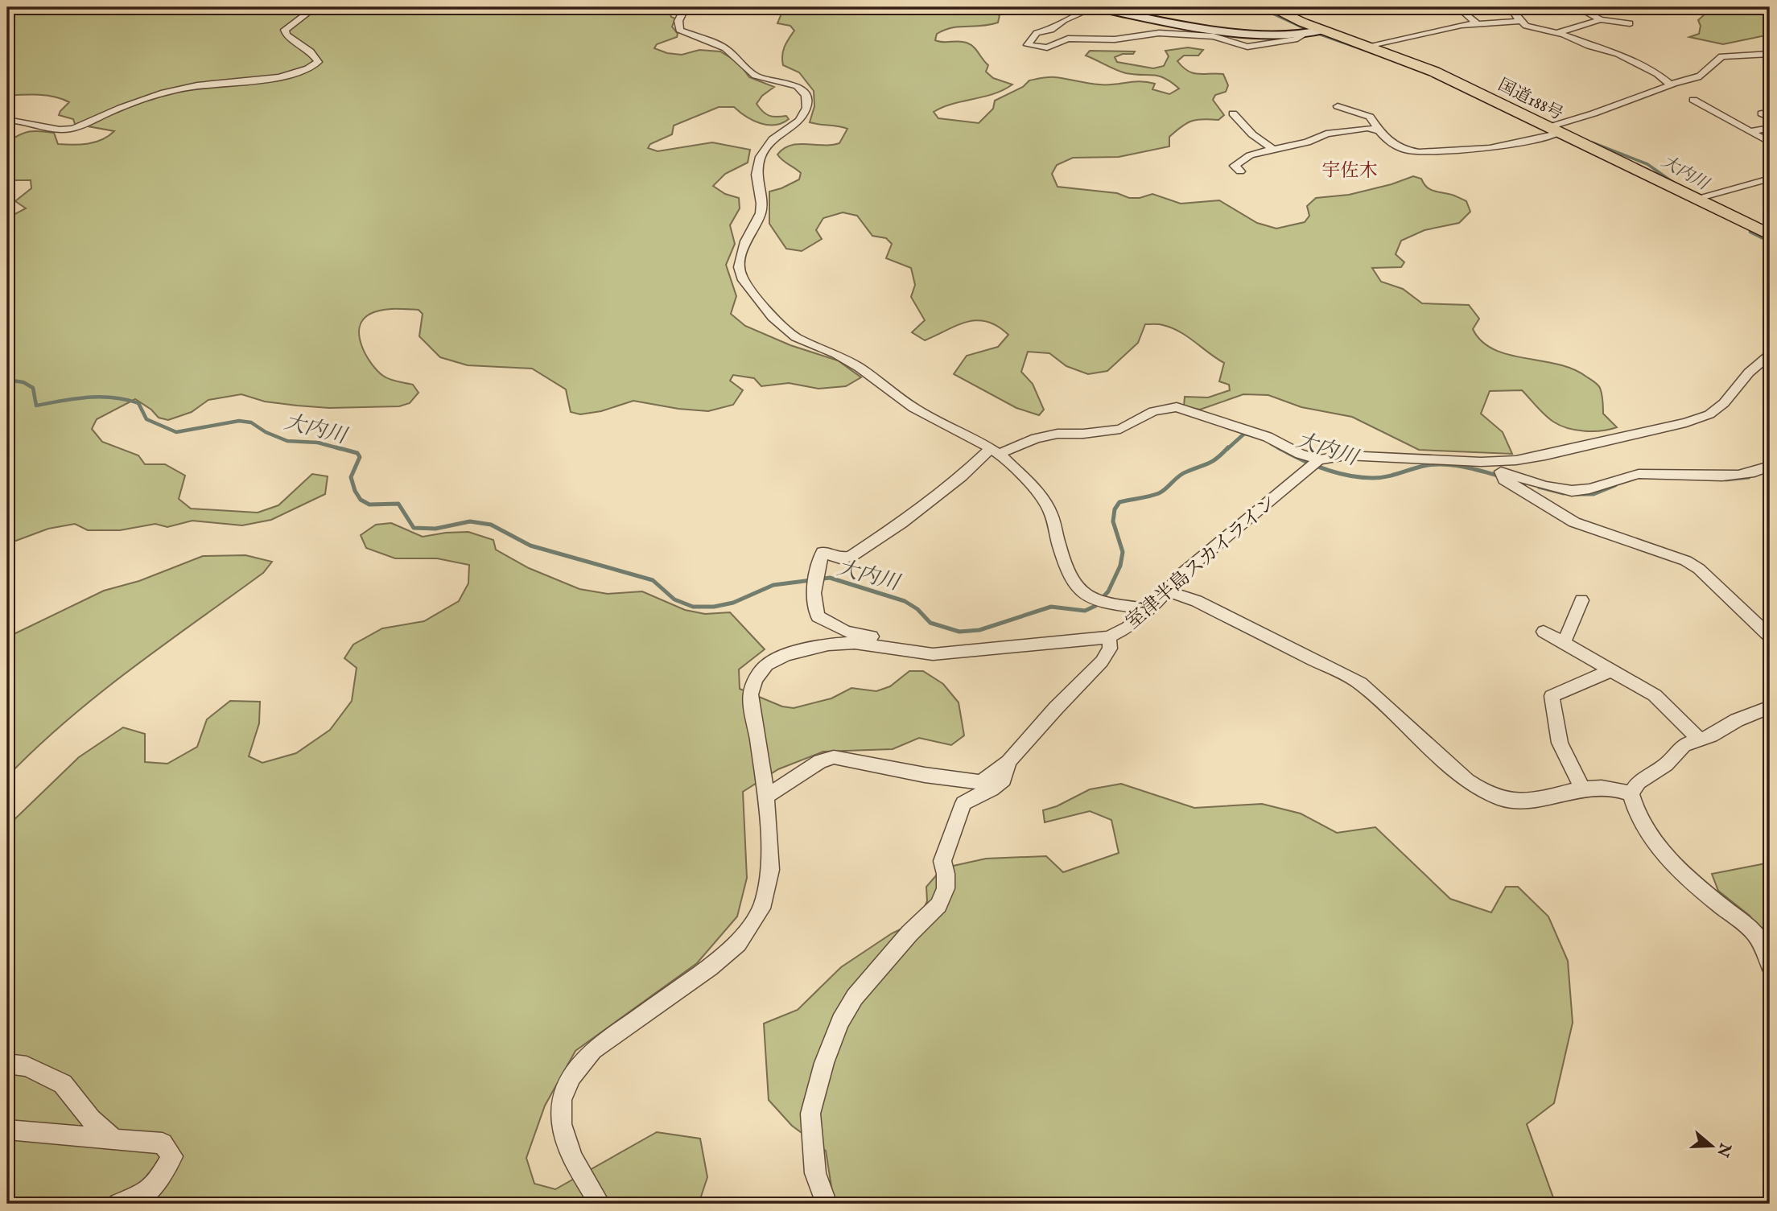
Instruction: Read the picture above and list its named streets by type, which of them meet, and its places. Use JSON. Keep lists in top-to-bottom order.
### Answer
{
  "streets": {
    "highway": ["国道188号"],
    "street": ["室津半島スカイライン"]
  },
  "districts": ["宇佐木"],
  "water": ["大内川"],
  "north": "right"
}
